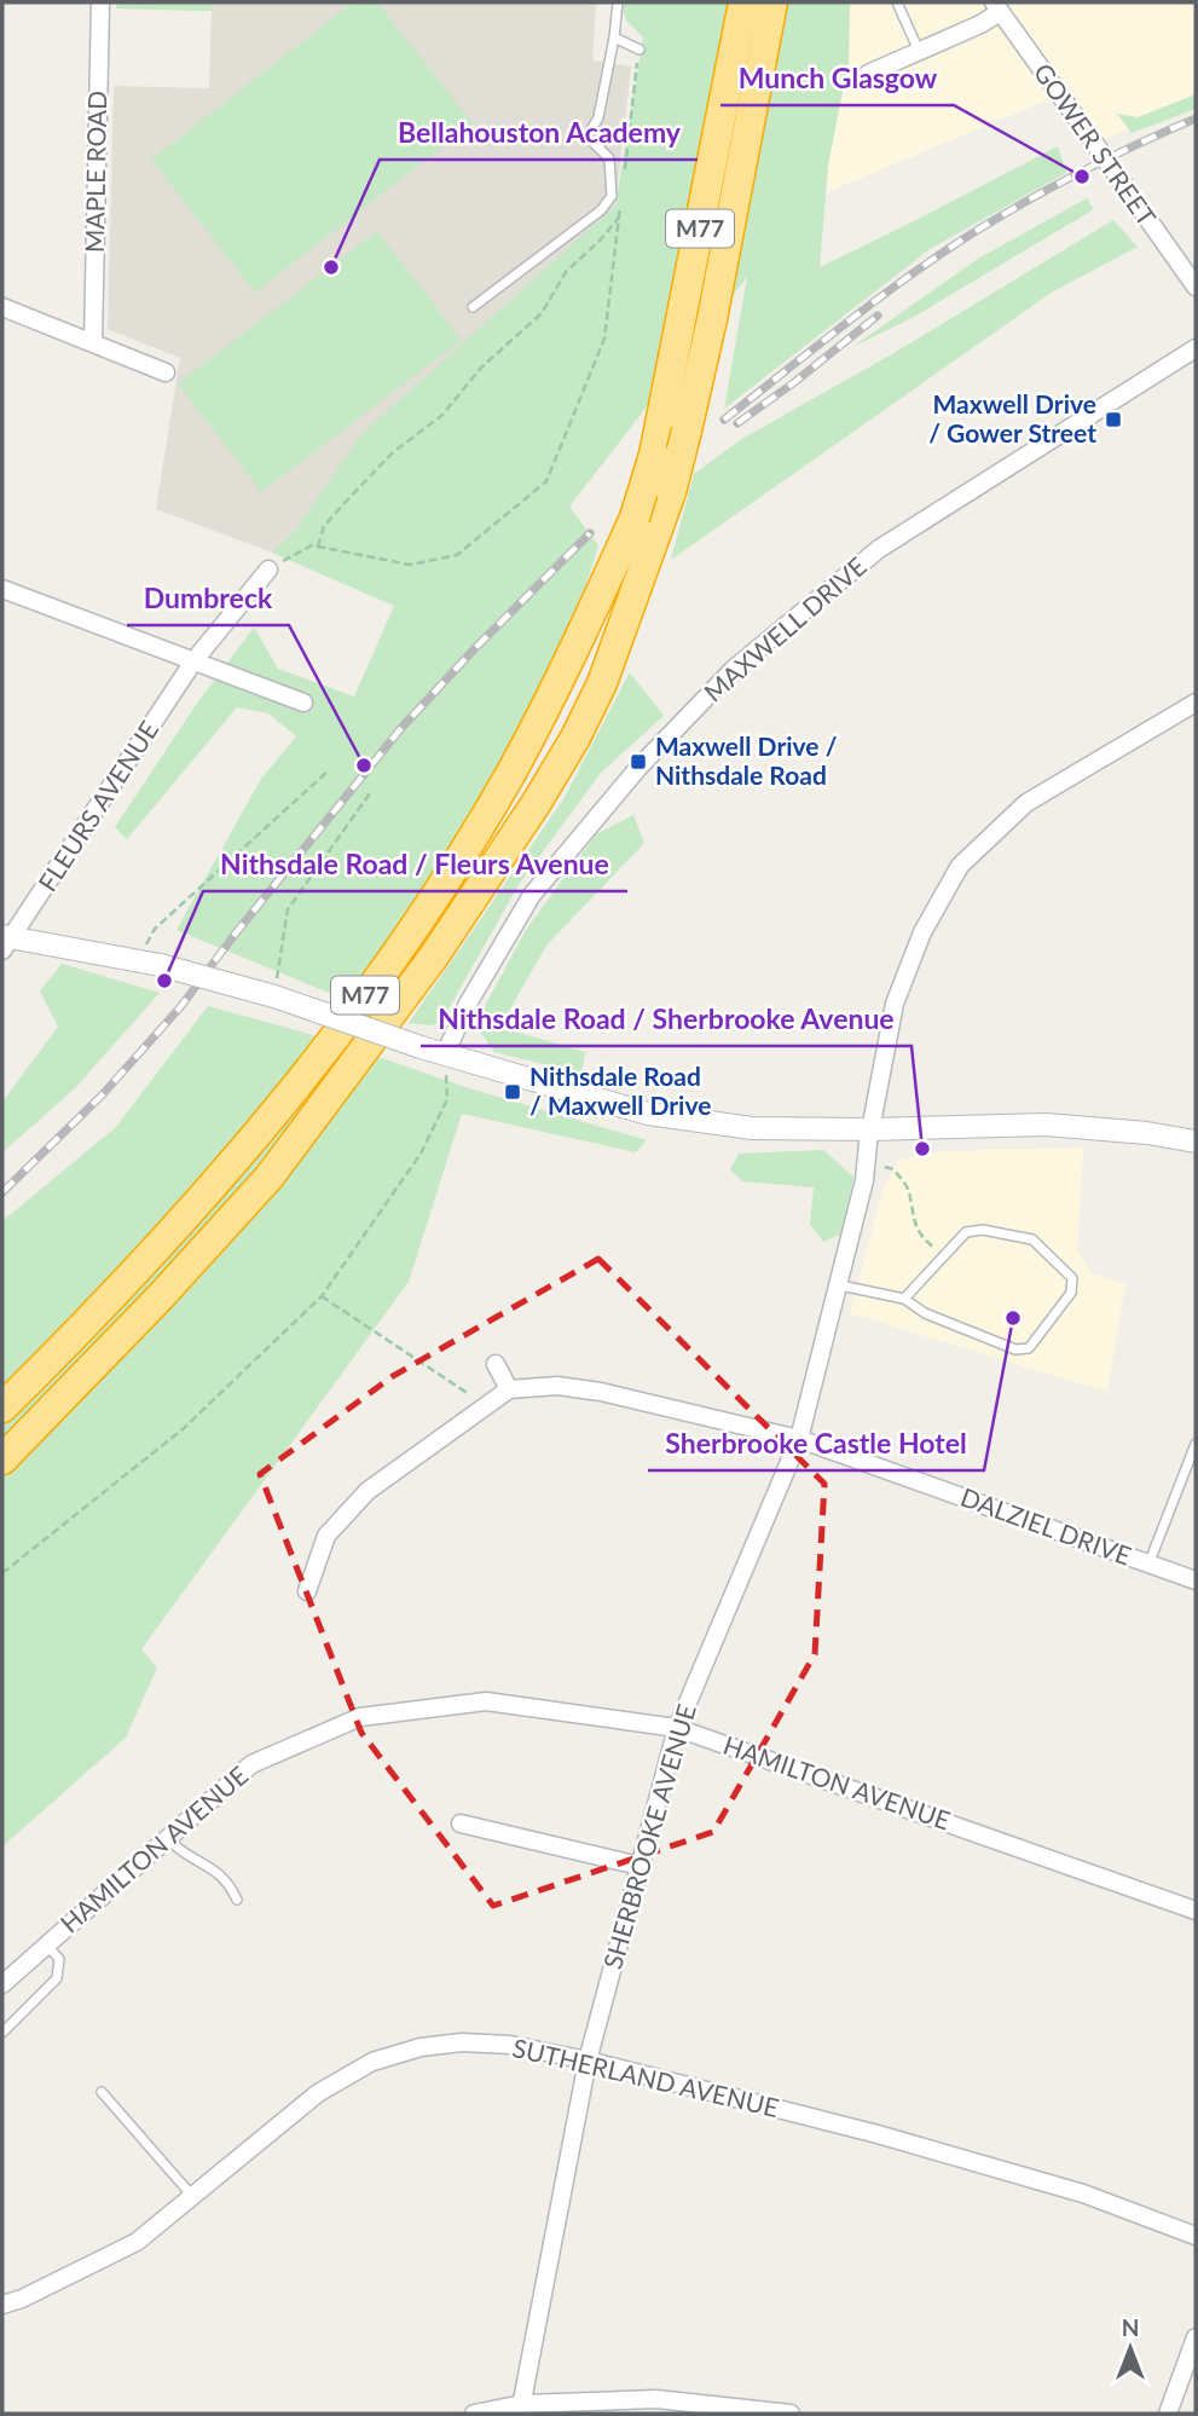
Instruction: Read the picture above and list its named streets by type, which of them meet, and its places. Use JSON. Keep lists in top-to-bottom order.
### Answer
{
  "streets": {
    "highway": ["M77"],
    "street": [
      "GOWER STREET",
      "MAPLE ROAD",
      "MAXWELL DRIVE",
      "FLEURS AVENUE",
      "DALZIEL DRIVE",
      "HAMILTON AVENUE",
      "SHERBROOKE AVENUE",
      "SUTHERLAND AVENUE"
    ]
  },
  "crossings": [
    ["DALZIEL DRIVE", "SHERBROOKE AVENUE"],
    ["HAMILTON AVENUE", "SHERBROOKE AVENUE"],
    ["SHERBROOKE AVENUE", "SUTHERLAND AVENUE"]
  ],
  "places": {
    "other": [
      "Munch Glasgow",
      "Bellahouston Academy",
      "Dumbreck",
      "Nithsdale Road / Fleurs Avenue",
      "Nithsdale Road / Sherbrooke Avenue",
      "Sherbrooke Castle Hotel"
    ],
    "transit": ["Maxwell Drive / Gower Street", "Maxwell Drive / Nithsdale Road", "Nithsdale Road / Maxwell Drive"]
  },
  "north": "top"
}
